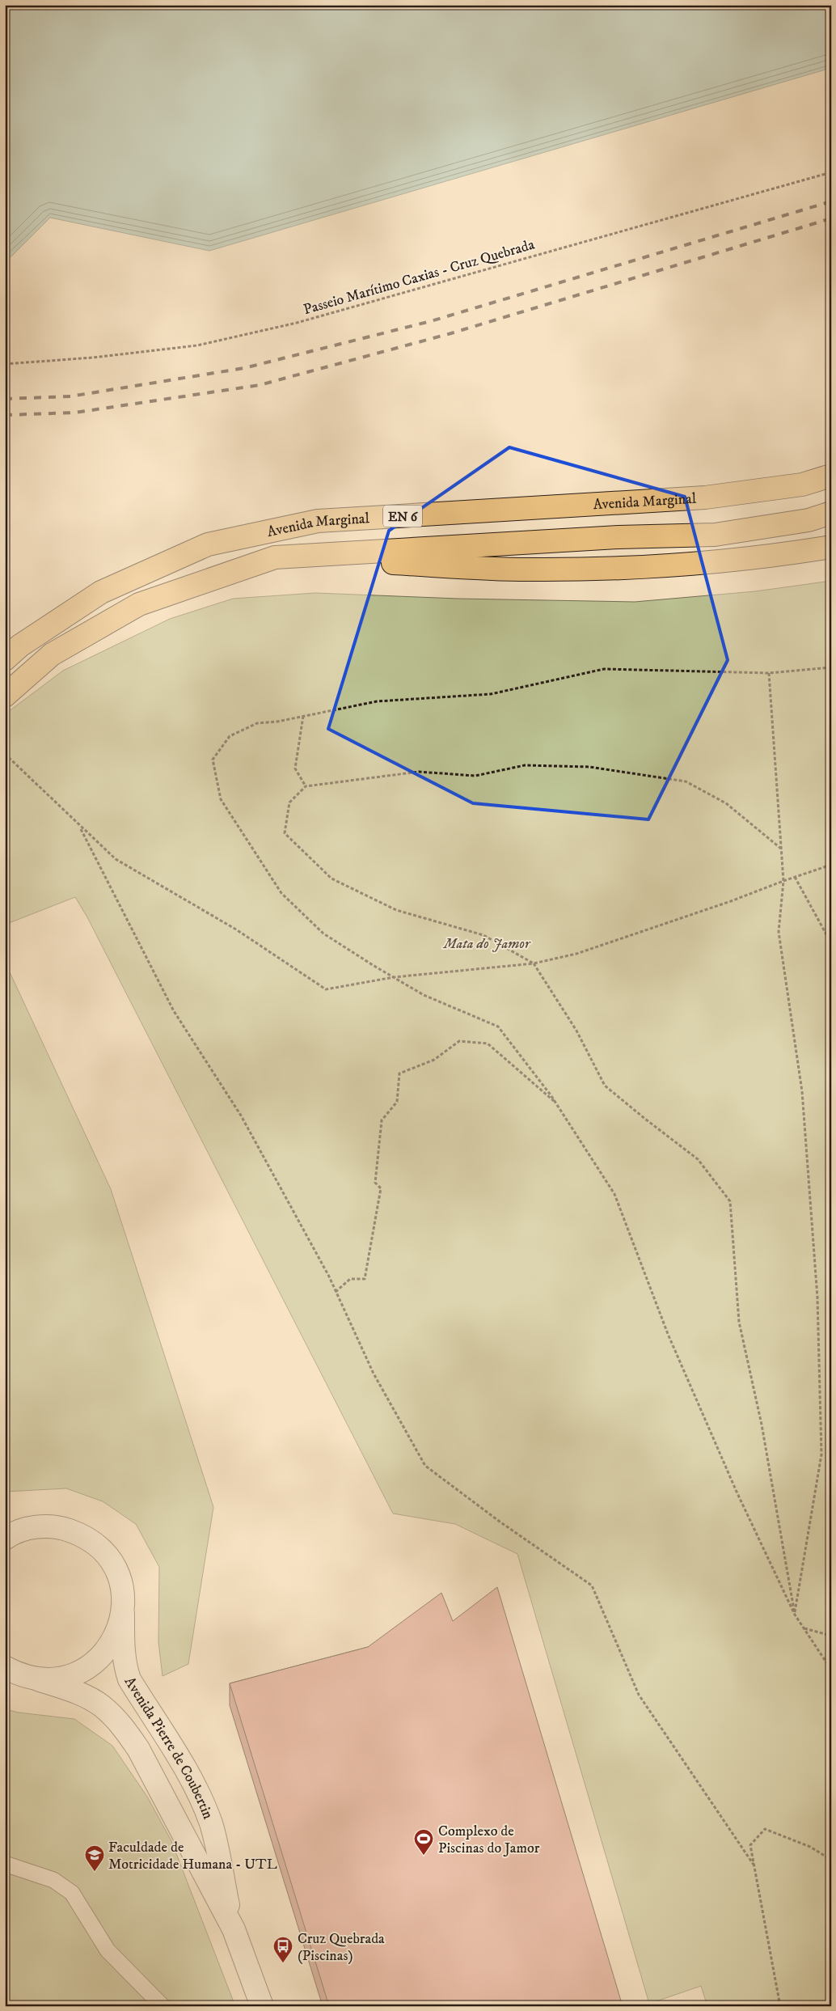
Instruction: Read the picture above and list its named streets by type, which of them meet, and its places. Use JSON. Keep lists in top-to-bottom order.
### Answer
{
  "streets": {
    "main road": ["Avenida Marginal", "EN 6"],
    "street": ["Avenida Pierre de Coubertin"],
    "path": ["Passeio Marítimo Caxias - Cruz Quebrada"]
  },
  "parks": ["Mata do Jamor"],
  "places": {
    "sports": ["Complexo de Piscinas do Jamor"],
    "school or university": ["Faculdade de Motricidade Humana - UTL"],
    "bus stop": ["Cruz Quebrada (Piscinas)"]
  }
}
